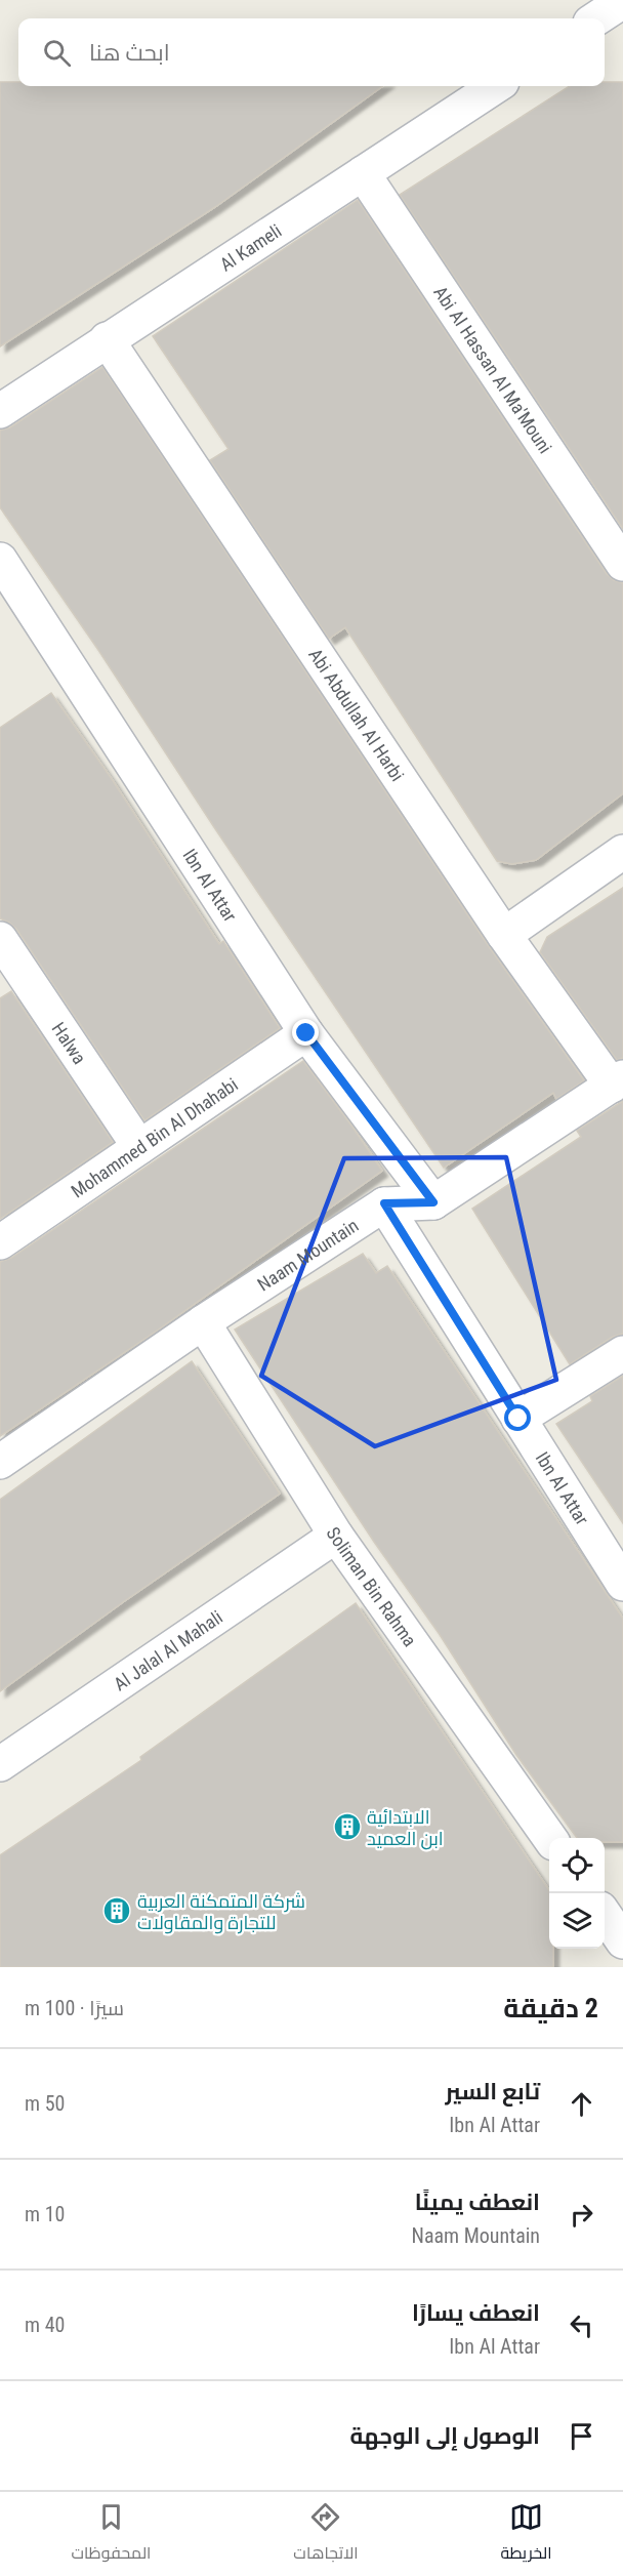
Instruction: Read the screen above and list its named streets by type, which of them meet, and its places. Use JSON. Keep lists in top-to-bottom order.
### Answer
{
  "streets": {
    "street": [
      "Al Kameli",
      "Abi Al Hassan Al Ma'Mouni",
      "Abi Abdullah Al Harbi",
      "Ibn Al Attar",
      "Halwa",
      "Mohammed Bin Al Dhahabi",
      "Naam Mountain",
      "Soliman Bin Rahma",
      "Al Jalal Al Mahali"
    ]
  },
  "crossings": [
    ["Al Kameli", "Abi Al Hassan Al Ma'Mouni"],
    ["Al Kameli", "Abi Abdullah Al Harbi"],
    ["Ibn Al Attar", "Mohammed Bin Al Dhahabi"],
    ["Ibn Al Attar", "Naam Mountain"],
    ["Halwa", "Mohammed Bin Al Dhahabi"],
    ["Naam Mountain", "Soliman Bin Rahma"],
    ["Soliman Bin Rahma", "Al Jalal Al Mahali"]
  ],
  "places": {
    "building": ["الابتدائية ابن العميد", "شركة المتمكنة العربية للتجارة والمقاولات"]
  },
  "page": {
    "search": "ابحث هنا",
    "heading": ["2 دقيقة", "سيرًا · 100 m"],
    "list": [
      ["تابع السير", "Ibn Al Attar", "50 m"],
      ["انعطف يمينًا", "Naam Mountain", "10 m"],
      ["انعطف يسارًا", "Ibn Al Attar", "40 m"],
      "الوصول إلى الوجهة"
    ],
    "nav": ["الخريطة", "الاتجاهات", "المحفوظات"]
  }
}
